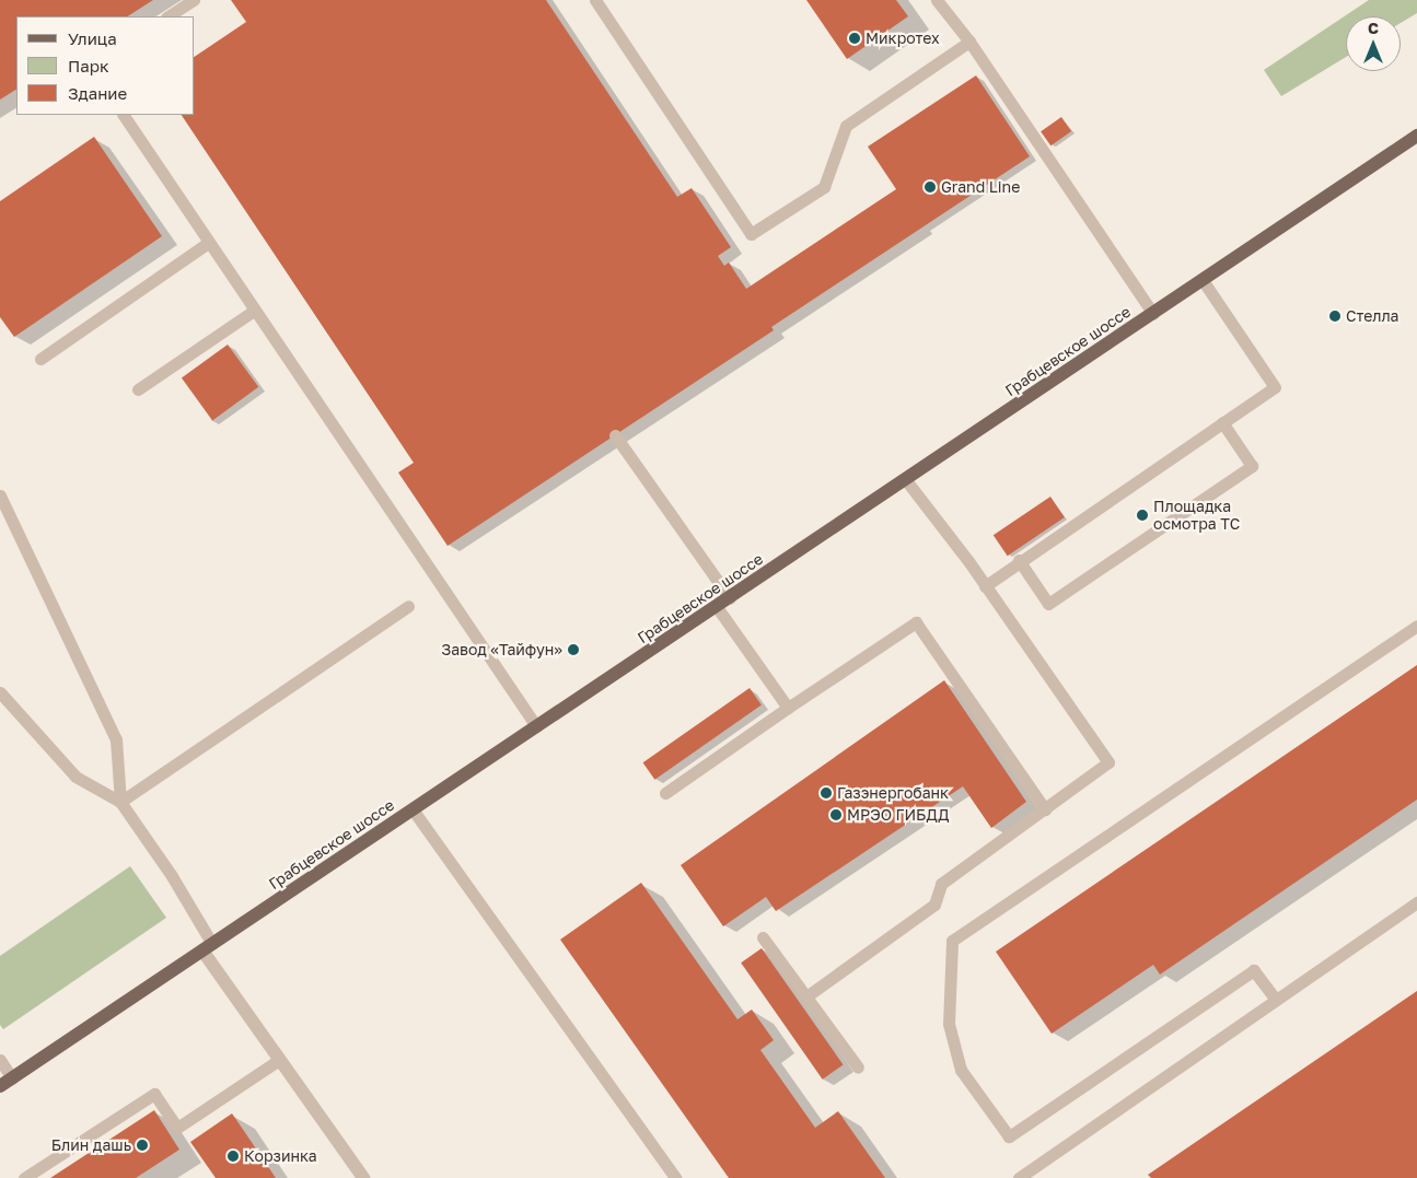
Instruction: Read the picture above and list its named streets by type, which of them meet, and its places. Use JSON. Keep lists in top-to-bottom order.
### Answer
{
  "streets": {
    "main road": ["Грабцевское шоссе"]
  },
  "places": [
    "Микротех",
    "Grand Line",
    "Стелла",
    "Площадка осмотра ТС",
    "Завод «Тайфун»",
    "Газэнергобанк",
    "МРЭО ГИБДД",
    "Блин дашь",
    "Корзинка"
  ],
  "legend": ["Улица", "Парк", "Здание"],
  "north": "top"
}
